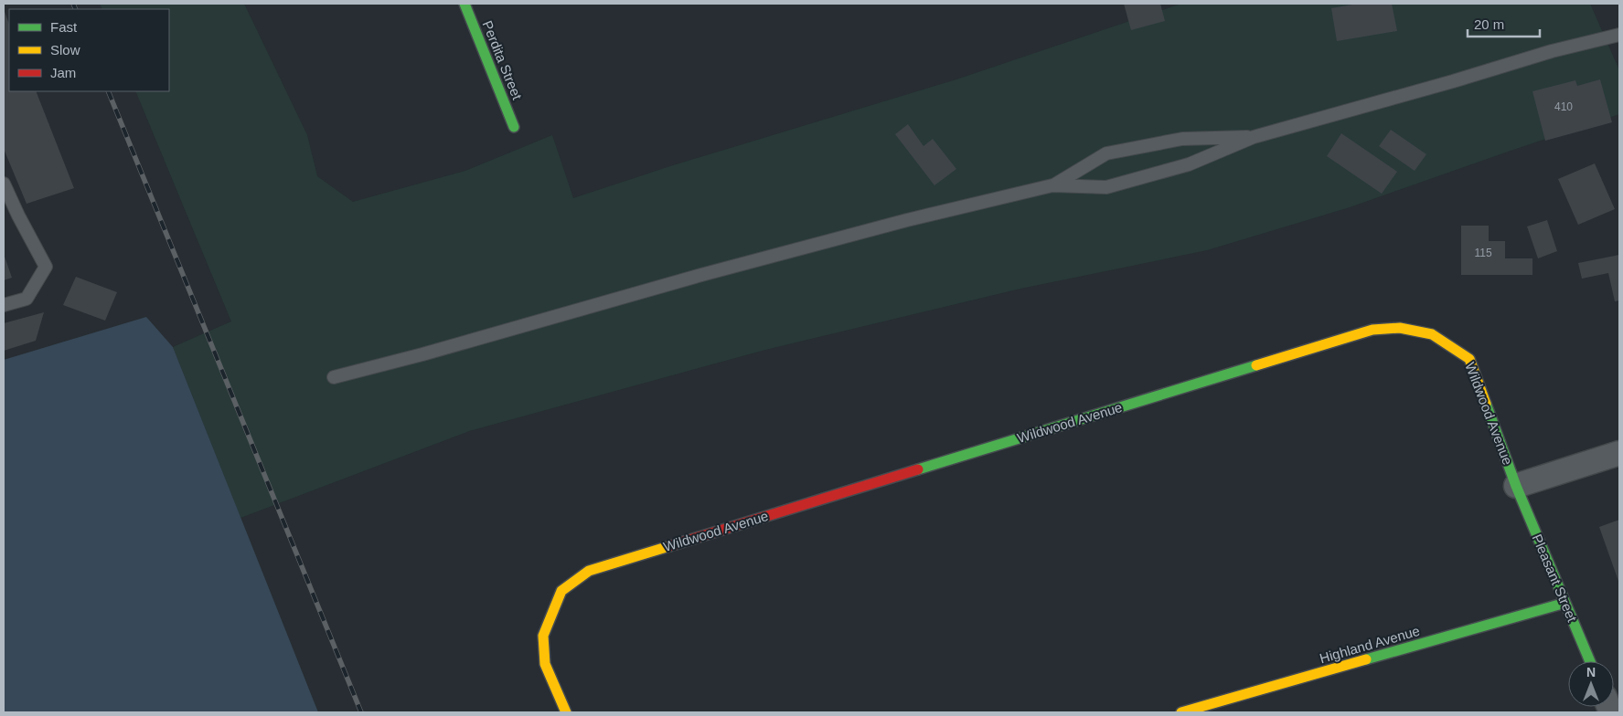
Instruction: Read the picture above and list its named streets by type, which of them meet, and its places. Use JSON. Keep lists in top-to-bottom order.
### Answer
{
  "streets": {
    "street": [
      "Perdita Street",
      "Wildwood Avenue",
      "Pleasant Street",
      "Highland Avenue"
    ]
  },
  "crossings": [
    ["Wildwood Avenue", "Pleasant Street"],
    ["Pleasant Street", "Highland Avenue"]
  ],
  "house_numbers": ["410", "115"],
  "legend": ["Fast", "Slow", "Jam"],
  "scale_bar": "20 m",
  "north": "top"
}
